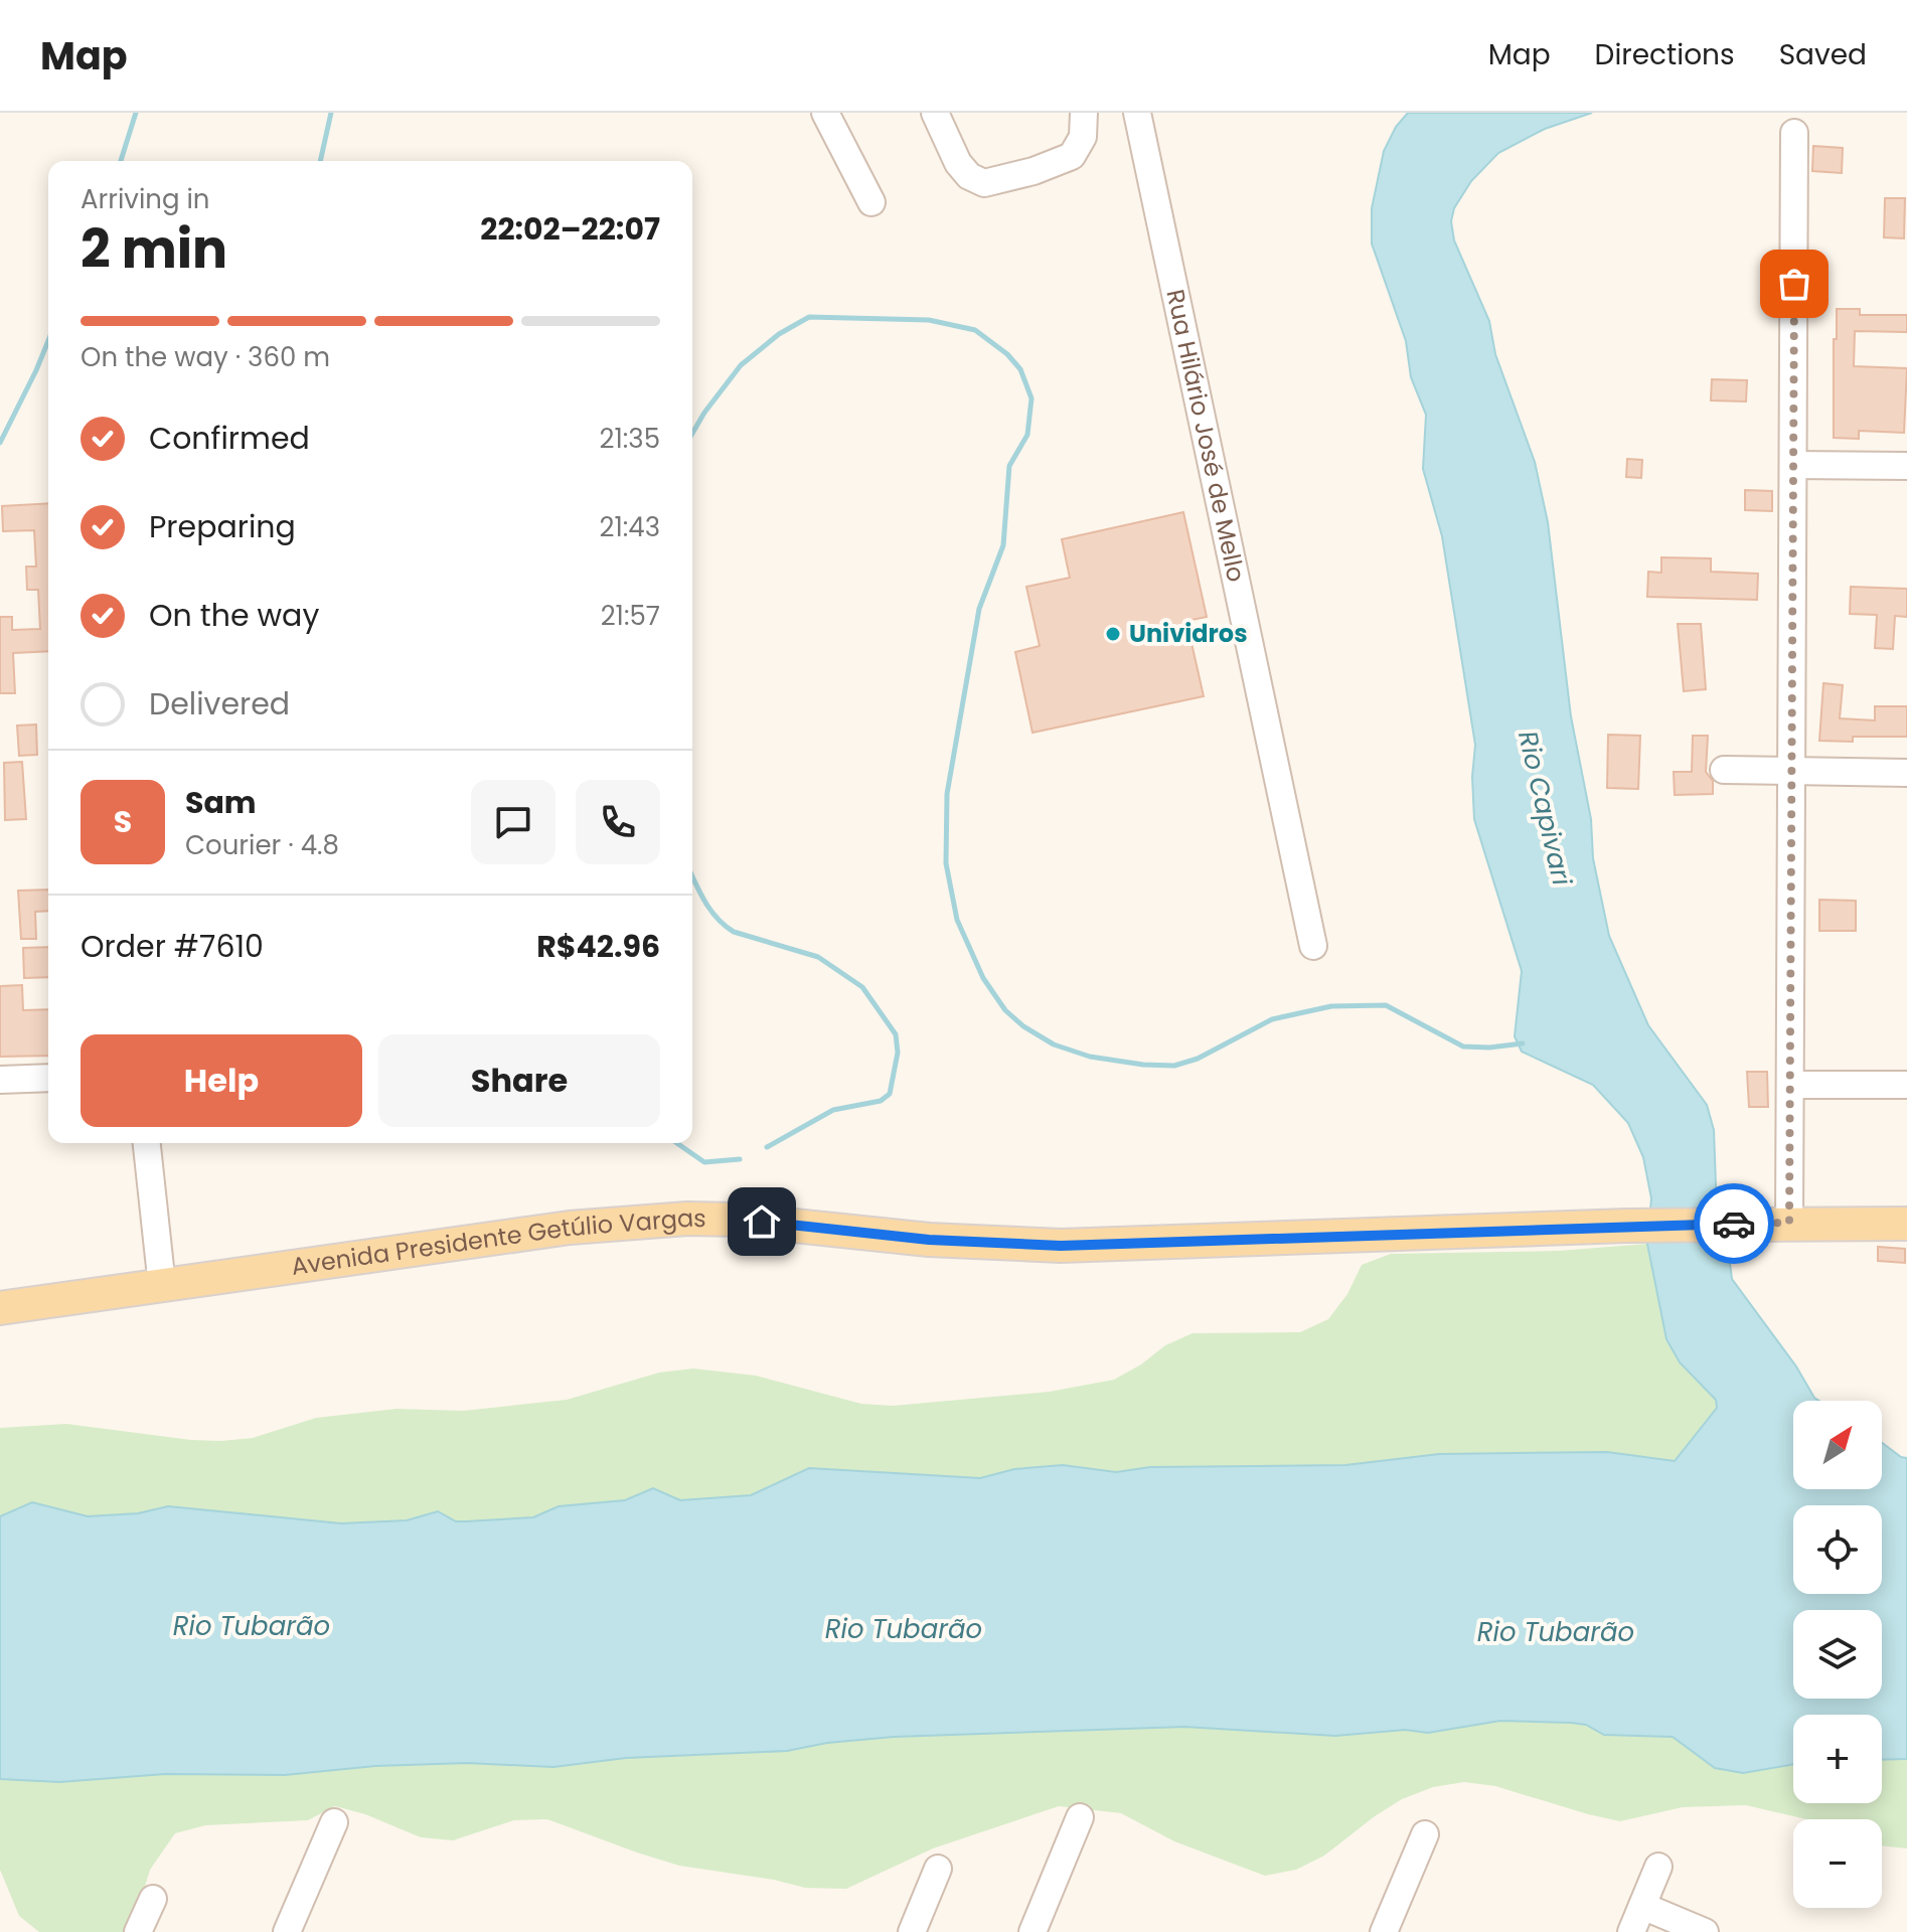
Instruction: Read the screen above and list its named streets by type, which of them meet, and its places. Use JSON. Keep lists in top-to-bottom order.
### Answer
{
  "streets": {
    "main road": ["Avenida Presidente Getúlio Vargas"],
    "street": ["Rua Hilário José de Mello"]
  },
  "water": ["Rio Capivari", "Rio Tubarão"],
  "places": ["Unividros"],
  "north": "top right",
  "page": {
    "header": "Map",
    "nav": ["Map", "Directions", "Saved"],
    "heading": ["2 min", "Arriving in", "22:02–22:07"],
    "panel": [
      "Sam",
      "Courier · 4.8",
      "Order #7610",
      "R$42.96"
    ],
    "bar": "On the way · 360 m",
    "list": [
      ["Confirmed", "21:35"],
      ["Preparing", "21:43"],
      ["On the way", "21:57"],
      "Delivered"
    ],
    "round": "S",
    "buttons": ["Help", "Share"],
    "map_buttons": ["+", "−"]
  }
}
